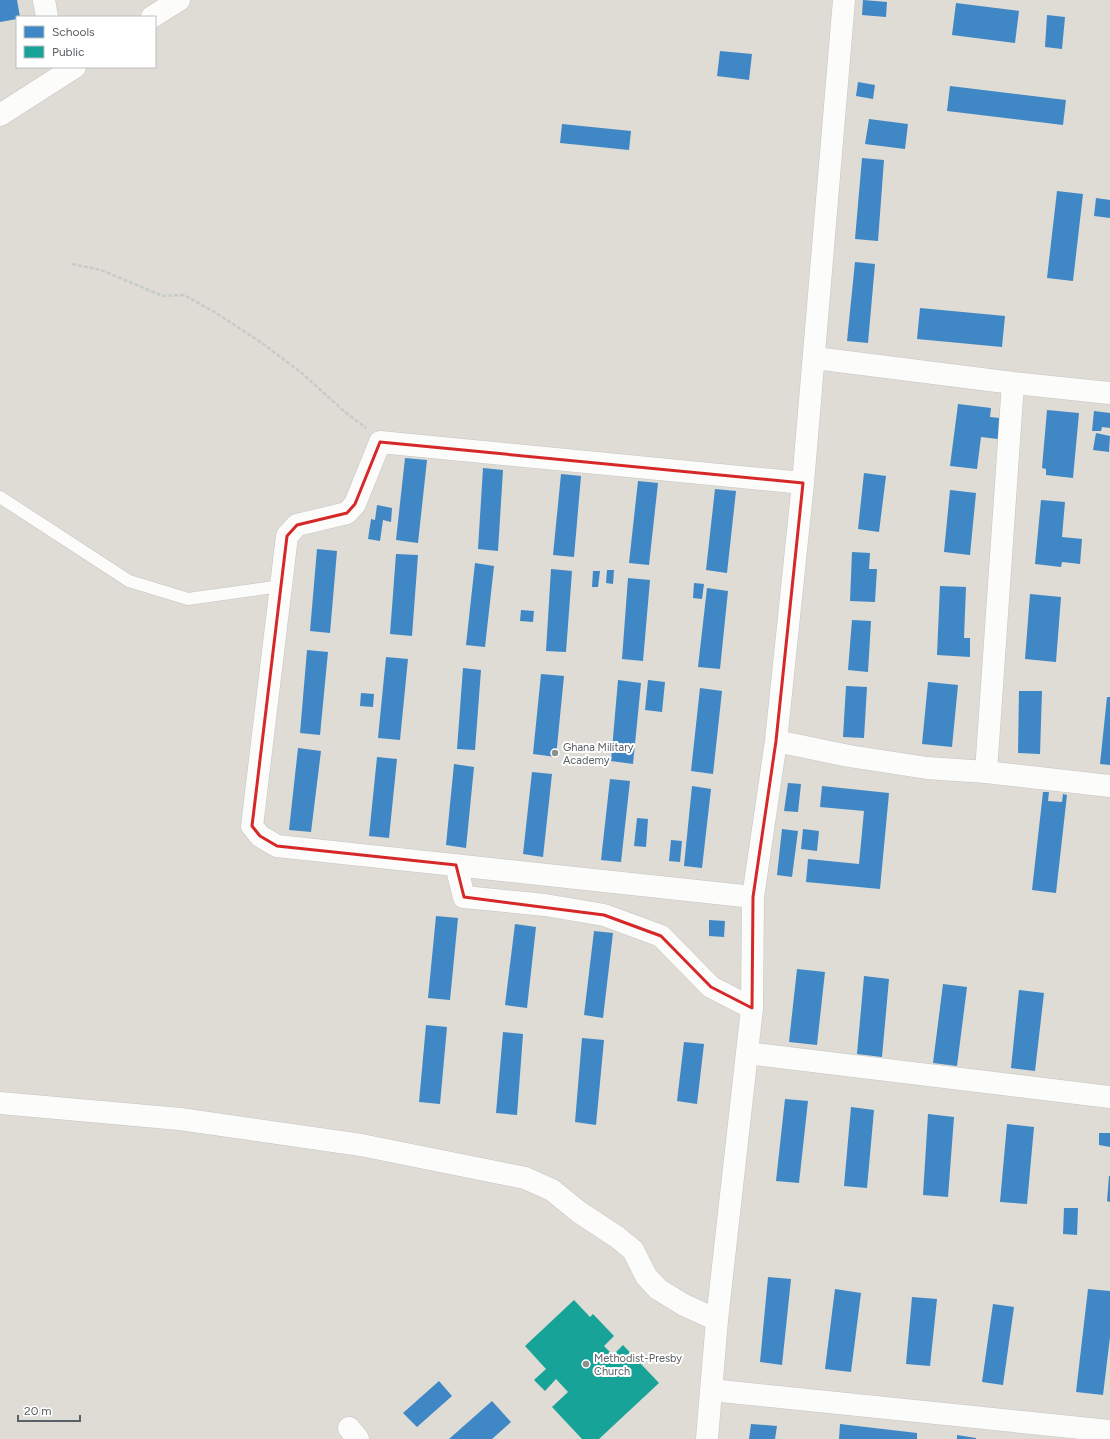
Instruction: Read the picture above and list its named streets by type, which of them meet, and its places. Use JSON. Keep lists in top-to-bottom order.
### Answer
{
  "places": ["Ghana Military Academy", "Methodist-Presby Church"],
  "legend": ["Schools", "Public"],
  "scale_bar": "20 m"
}
